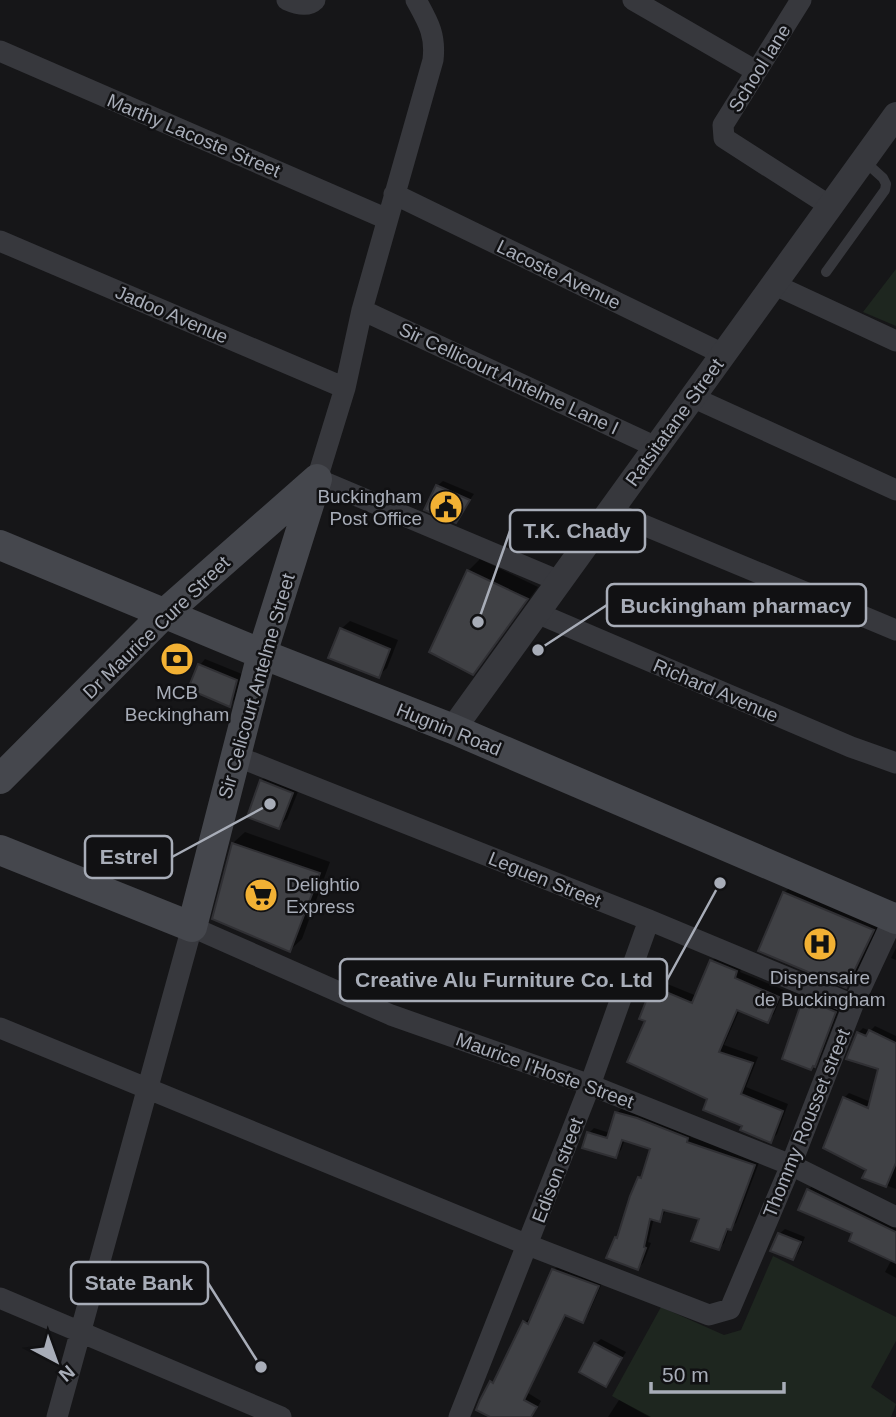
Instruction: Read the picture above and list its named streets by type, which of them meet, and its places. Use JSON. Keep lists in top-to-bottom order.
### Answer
{
  "streets": {
    "main road": ["Dr Maurice Cure Street", "Sir Celicourt Antelme Street", "Hugnin Road"],
    "street": [
      "School lane",
      "Marthy Lacoste Street",
      "Lacoste Avenue",
      "Jadoo Avenue",
      "Sir Cellicourt Antelme Lane I",
      "Ratsitatane Street",
      "Richard Avenue",
      "Leguen Street",
      "Maurice I'Hoste Street",
      "Thommy Rousset street",
      "Edison street"
    ]
  },
  "crossings": [
    ["School lane", "Ratsitatane Street"],
    ["Marthy Lacoste Street", "Sir Celicourt Antelme Street"],
    ["Lacoste Avenue", "Ratsitatane Street"],
    ["Lacoste Avenue", "Sir Celicourt Antelme Street"],
    ["Jadoo Avenue", "Sir Celicourt Antelme Street"],
    ["Sir Cellicourt Antelme Lane I", "Ratsitatane Street"],
    ["Sir Cellicourt Antelme Lane I", "Sir Celicourt Antelme Street"],
    ["Ratsitatane Street", "Richard Avenue"],
    ["Ratsitatane Street", "Hugnin Road"],
    ["Dr Maurice Cure Street", "Sir Celicourt Antelme Street"],
    ["Dr Maurice Cure Street", "Hugnin Road"],
    ["Sir Celicourt Antelme Street", "Hugnin Road"],
    ["Sir Celicourt Antelme Street", "Leguen Street"],
    ["Sir Celicourt Antelme Street", "Maurice I'Hoste Street"],
    ["Hugnin Road", "Thommy Rousset street"],
    ["Leguen Street", "Thommy Rousset street"],
    ["Leguen Street", "Edison street"],
    ["Maurice I'Hoste Street", "Thommy Rousset street"],
    ["Maurice I'Hoste Street", "Edison street"],
    ["Thommy Rousset street", "Edison street"]
  ],
  "places": {
    "public building": ["Buckingham Post Office"],
    "other": [
      "T.K. Chady",
      "Buckingham pharmacy",
      "Estrel",
      "Creative Alu Furniture Co. Ltd",
      "State Bank"
    ],
    "bank": ["MCB Beckingham"],
    "supermarket": ["Delightio Express"],
    "hospital": ["Dispensaire de Buckingham"]
  },
  "scale_bar": "50 m",
  "north": "bottom right"
}
